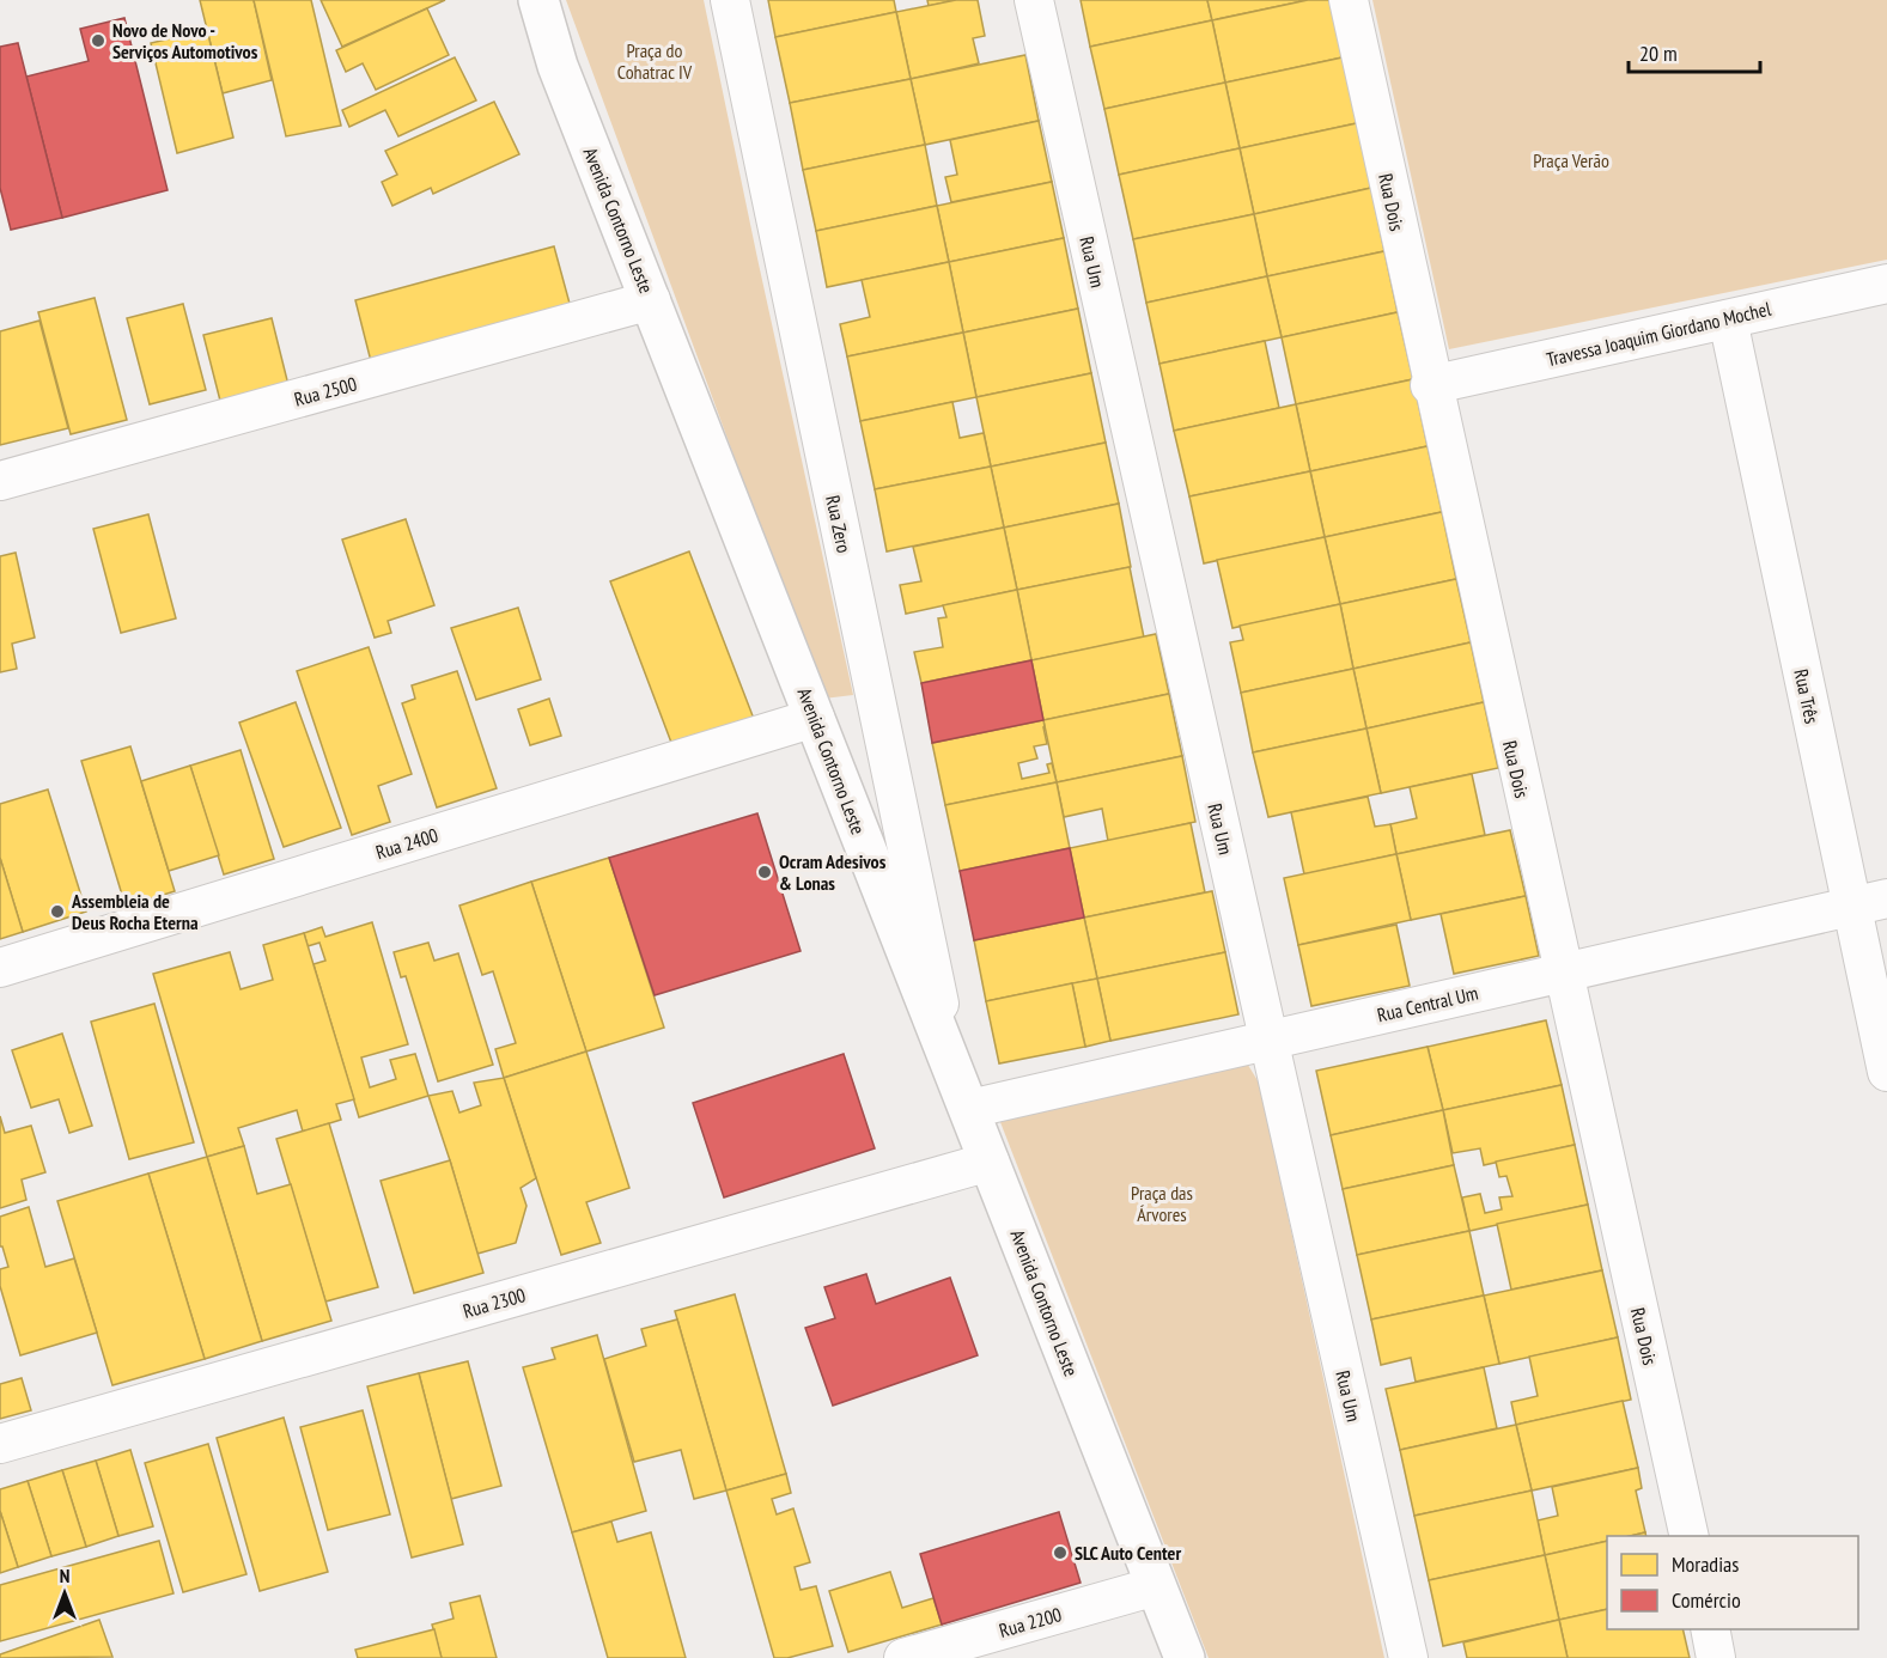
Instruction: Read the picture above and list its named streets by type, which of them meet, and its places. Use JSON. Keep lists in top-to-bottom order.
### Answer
{
  "streets": {
    "main road": ["Avenida Contorno Leste"],
    "street": [
      "Rua Dois",
      "Rua Um",
      "Travessa Joaquim Giordano Mochel",
      "Rua 2500",
      "Rua Zero",
      "Rua Três",
      "Rua 2400",
      "Rua Central Um",
      "Rua 2300",
      "Rua 2200"
    ]
  },
  "crossings": [
    ["Rua Dois", "Travessa Joaquim Giordano Mochel"],
    ["Rua Dois", "Rua Central Um"],
    ["Avenida Contorno Leste", "Rua 2500"],
    ["Avenida Contorno Leste", "Rua Zero"],
    ["Avenida Contorno Leste", "Rua 2400"],
    ["Avenida Contorno Leste", "Rua Central Um"],
    ["Avenida Contorno Leste", "Rua 2300"],
    ["Avenida Contorno Leste", "Rua 2200"],
    ["Rua Um", "Rua Central Um"],
    ["Travessa Joaquim Giordano Mochel", "Rua Três"],
    ["Rua Três", "Rua Central Um"]
  ],
  "parks": ["Praça do Cohatrac IV", "Praça Verão", "Praça das Árvores"],
  "places": [
    "Novo de Novo - Serviços Automotivos",
    "Ocram Adesivos & Lonas",
    "Assembleia de Deus Rocha Eterna",
    "SLC Auto Center"
  ],
  "legend": ["Moradias", "Comércio"],
  "scale_bar": "20 m",
  "north": "top"
}
